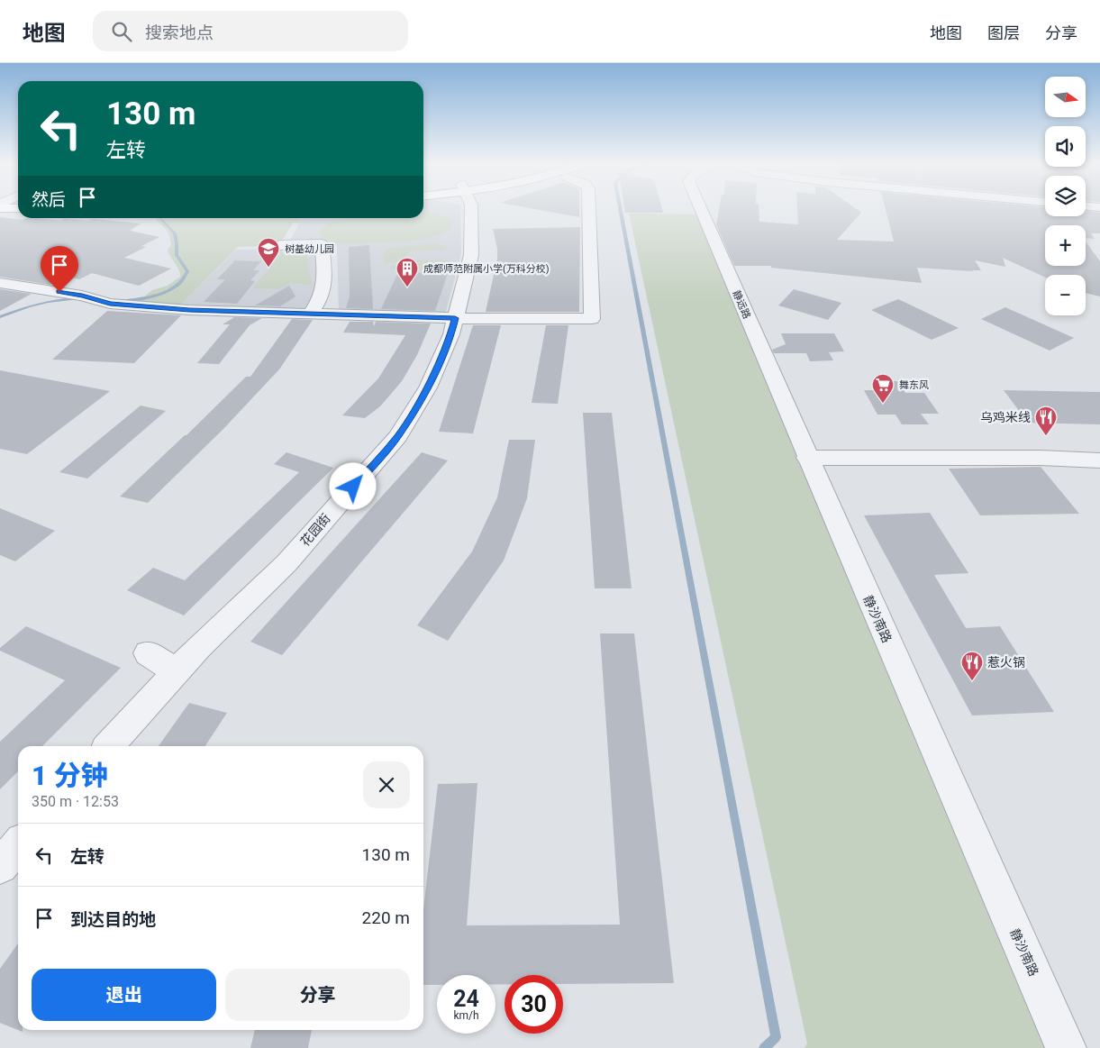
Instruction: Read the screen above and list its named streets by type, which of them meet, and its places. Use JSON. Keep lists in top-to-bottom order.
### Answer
{
  "streets": {
    "street": ["静远路", "花园街", "静沙南路"]
  },
  "crossings": [
    ["静远路", "静沙南路"]
  ],
  "places": {
    "school or university": ["树基幼儿园"],
    "building": ["成都师范附属小学(万科分校)"],
    "supermarket": ["舞东风"],
    "restaurant": ["乌鸡米线", "惹火锅"]
  },
  "north": "right",
  "page": {
    "header": "地图",
    "search": "搜索地点",
    "nav": ["地图", "图层", "分享"],
    "map_buttons": ["+", "−"],
    "turn": ["130 m", "左转"],
    "then": "然后",
    "heading": ["1 分钟", "350 m · 12:53"],
    "list": [
      {
        "name": "左转",
        "value": "130 m"
      },
      {
        "name": "到达目的地",
        "value": "220 m"
      }
    ],
    "buttons": ["退出", "分享"],
    "speed": "24 km/h",
    "limit": "30"
  }
}
